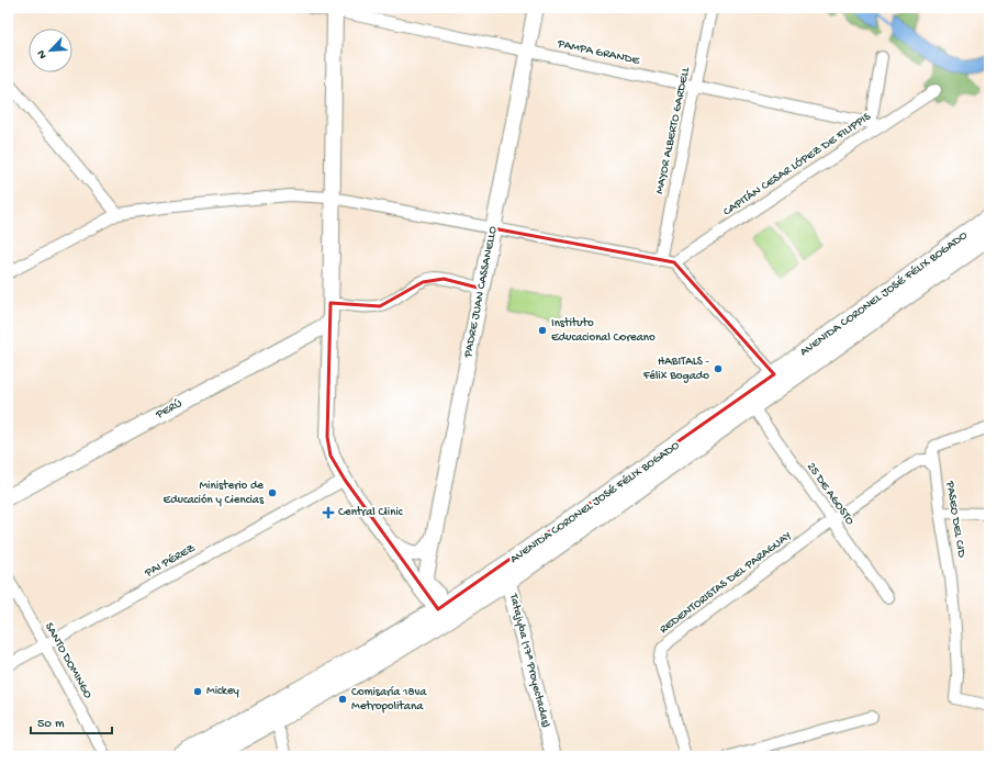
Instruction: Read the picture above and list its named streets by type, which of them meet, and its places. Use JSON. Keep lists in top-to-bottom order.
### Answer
{
  "streets": {
    "main road": ["AVENIDA CORONEL JOSÉ FÉLIX BOGADO"],
    "street": [
      "PAMPA GRANDE",
      "MAYOR ALBERTO GARDELL",
      "CAPITÁN CESAR LÓPEZ DE FILIPPIS",
      "PADRE JUAN CASSANELLO",
      "PERÚ",
      "25 DE AGOSTO",
      "PASEO DEL CID",
      "PAI PÉREZ",
      "REDENTORISTAS DEL PARAGUAY",
      "SANTO DOMINGO",
      "Tatajyba (17ª Proyectadas)"
    ]
  },
  "crossings": [
    ["PAMPA GRANDE", "MAYOR ALBERTO GARDELL"],
    ["PAMPA GRANDE", "CAPITÁN CESAR LÓPEZ DE FILIPPIS"],
    ["PAMPA GRANDE", "PADRE JUAN CASSANELLO"],
    ["PADRE JUAN CASSANELLO", "AVENIDA CORONEL JOSÉ FÉLIX BOGADO"],
    ["AVENIDA CORONEL JOSÉ FÉLIX BOGADO", "25 DE AGOSTO"],
    ["AVENIDA CORONEL JOSÉ FÉLIX BOGADO", "Tatajyba (17ª Proyectadas)"],
    ["25 DE AGOSTO", "PASEO DEL CID"],
    ["25 DE AGOSTO", "REDENTORISTAS DEL PARAGUAY"],
    ["PASEO DEL CID", "REDENTORISTAS DEL PARAGUAY"],
    ["PAI PÉREZ", "SANTO DOMINGO"]
  ],
  "places": {
    "other": [
      "Instituto Educacional Coreano",
      "HABITALS - Félix Bogado",
      "Ministerio de Educación y Ciencias",
      "Mickey",
      "Comisaría 18va Metropolitana"
    ],
    "health": ["Central Clinic"]
  },
  "scale_bar": "50 m",
  "north": "bottom left"
}
